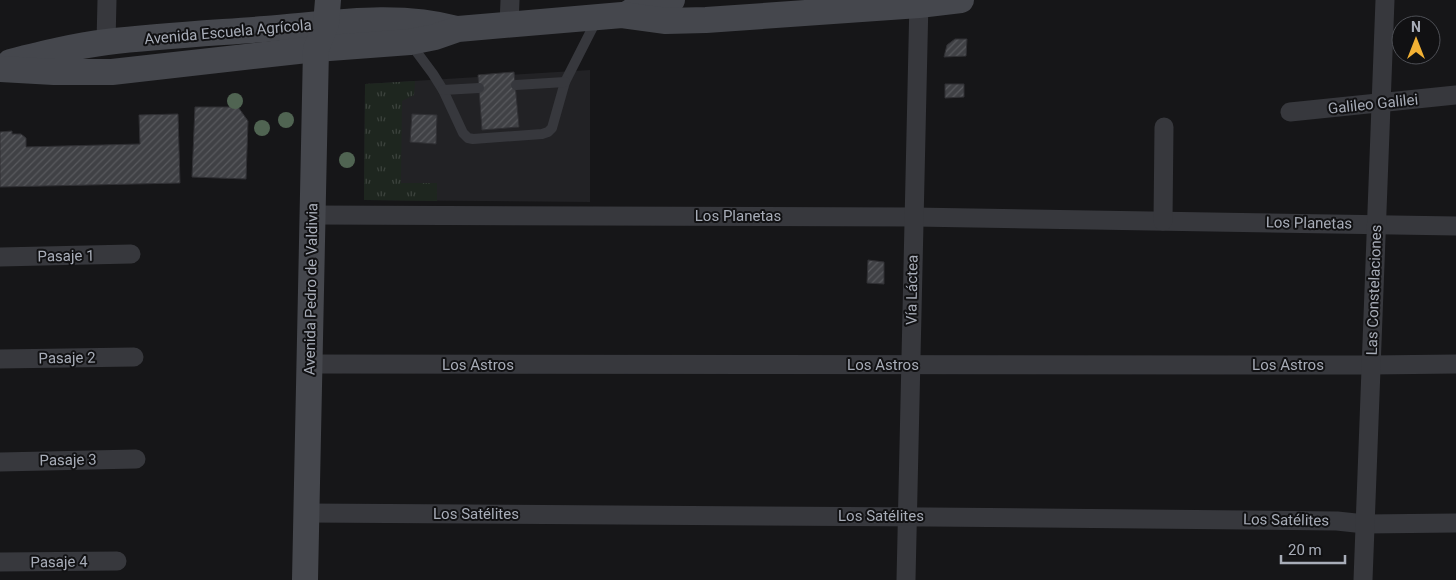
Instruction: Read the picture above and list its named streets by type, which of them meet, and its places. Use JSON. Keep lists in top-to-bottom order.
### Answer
{
  "streets": {
    "main road": ["Avenida Escuela Agrícola", "Avenida Pedro de Valdivia"],
    "street": [
      "Galileo Galilei",
      "Los Planetas",
      "Pasaje 1",
      "Vía Láctea",
      "Las Constelaciones",
      "Pasaje 2",
      "Los Astros",
      "Pasaje 3",
      "Los Satélites",
      "Pasaje 4"
    ]
  },
  "crossings": [
    ["Avenida Escuela Agrícola", "Avenida Pedro de Valdivia"],
    ["Avenida Escuela Agrícola", "Vía Láctea"],
    ["Galileo Galilei", "Las Constelaciones"],
    ["Los Planetas", "Avenida Pedro de Valdivia"],
    ["Los Planetas", "Vía Láctea"],
    ["Los Planetas", "Las Constelaciones"],
    ["Avenida Pedro de Valdivia", "Los Astros"],
    ["Avenida Pedro de Valdivia", "Los Satélites"],
    ["Vía Láctea", "Los Astros"],
    ["Vía Láctea", "Los Satélites"],
    ["Las Constelaciones", "Los Astros"],
    ["Las Constelaciones", "Los Satélites"]
  ],
  "scale_bar": "20 m",
  "north": "top"
}
